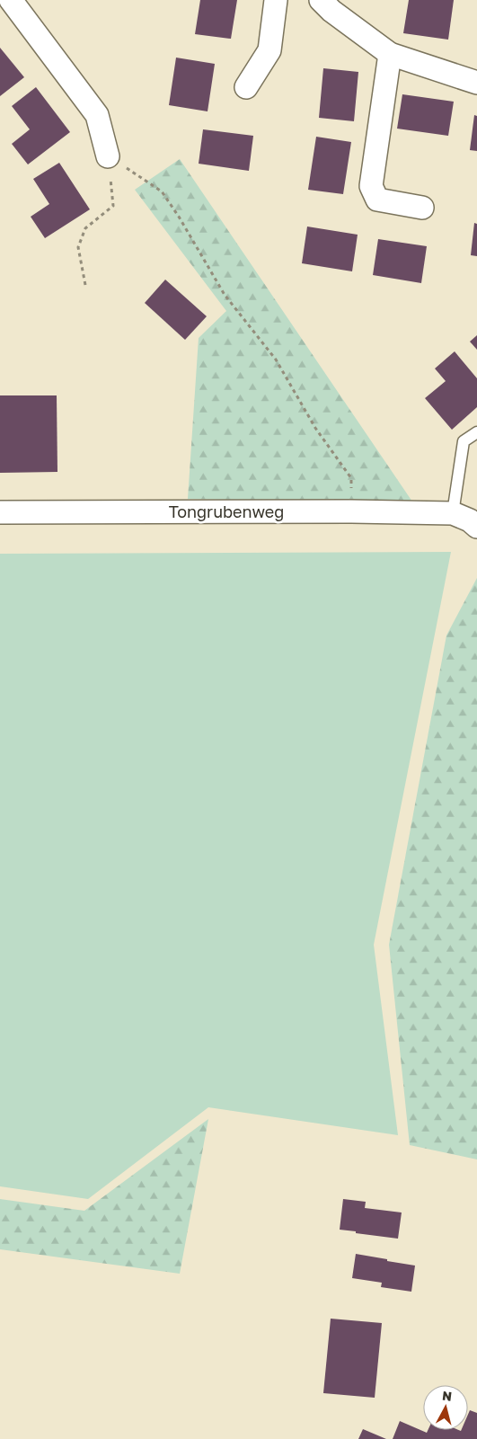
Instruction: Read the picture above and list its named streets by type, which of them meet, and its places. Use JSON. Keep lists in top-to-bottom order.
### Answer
{
  "streets": {
    "street": ["Tongrubenweg"]
  },
  "north": "top"
}
